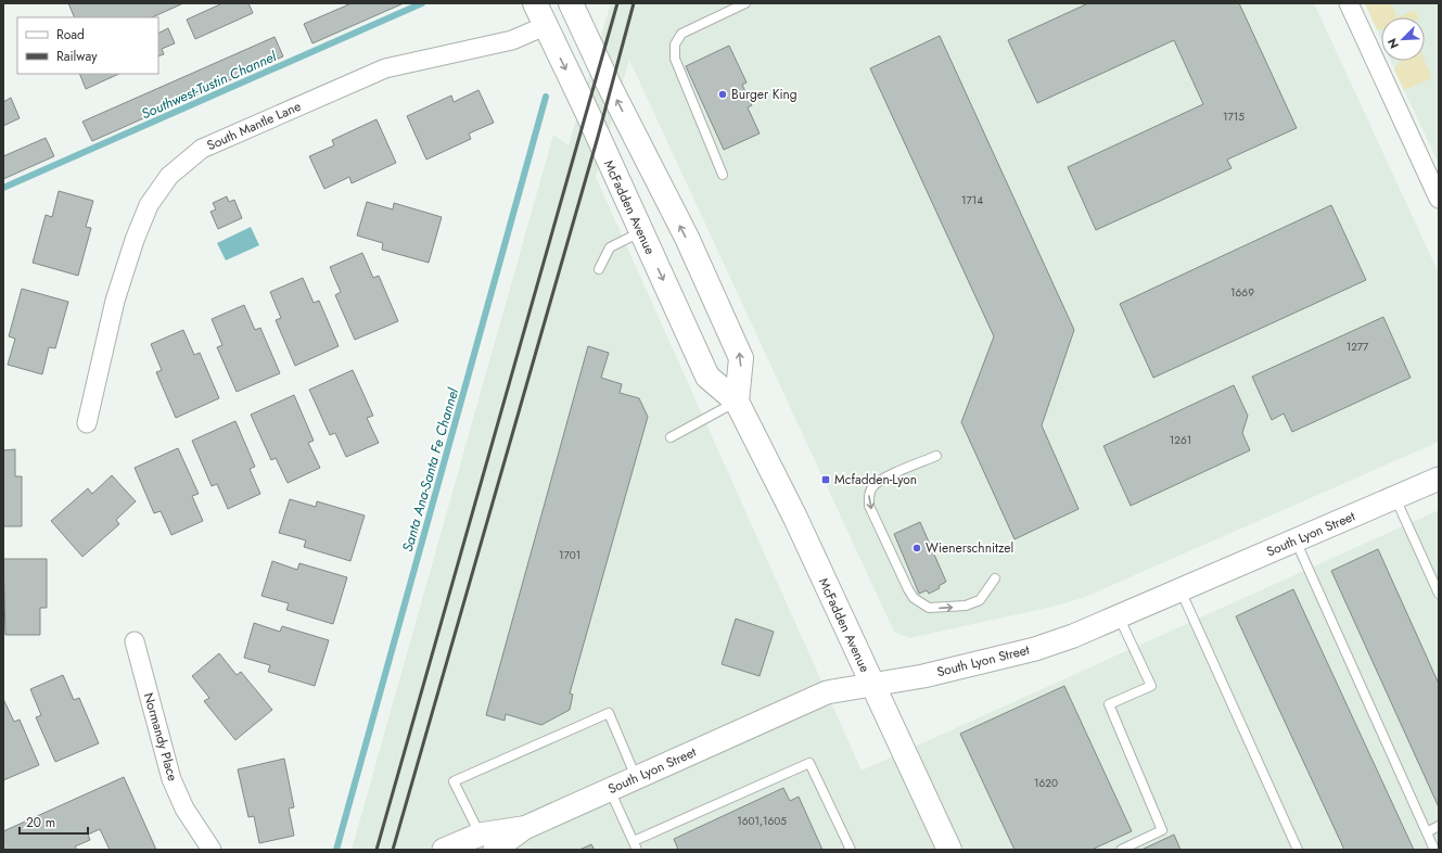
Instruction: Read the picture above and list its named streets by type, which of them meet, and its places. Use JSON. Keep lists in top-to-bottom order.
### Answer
{
  "streets": {
    "main road": ["McFadden Avenue"],
    "street": ["South Mantle Lane", "South Lyon Street", "Normandy Place"]
  },
  "crossings": [
    ["South Mantle Lane", "McFadden Avenue"],
    ["McFadden Avenue", "South Lyon Street"]
  ],
  "water": ["Southwest-Tustin Channel", "Santa Ana-Santa Fe Channel"],
  "places": {
    "other": ["Burger King", "Wienerschnitzel"],
    "transit": ["Mcfadden-Lyon"]
  },
  "house_numbers": [
    "1715",
    "1714",
    "1669",
    "1277",
    "1261",
    "1701",
    "1620",
    "1601,1605"
  ],
  "legend": ["Road", "Railway"],
  "scale_bar": "20 m",
  "north": "bottom left"
}
